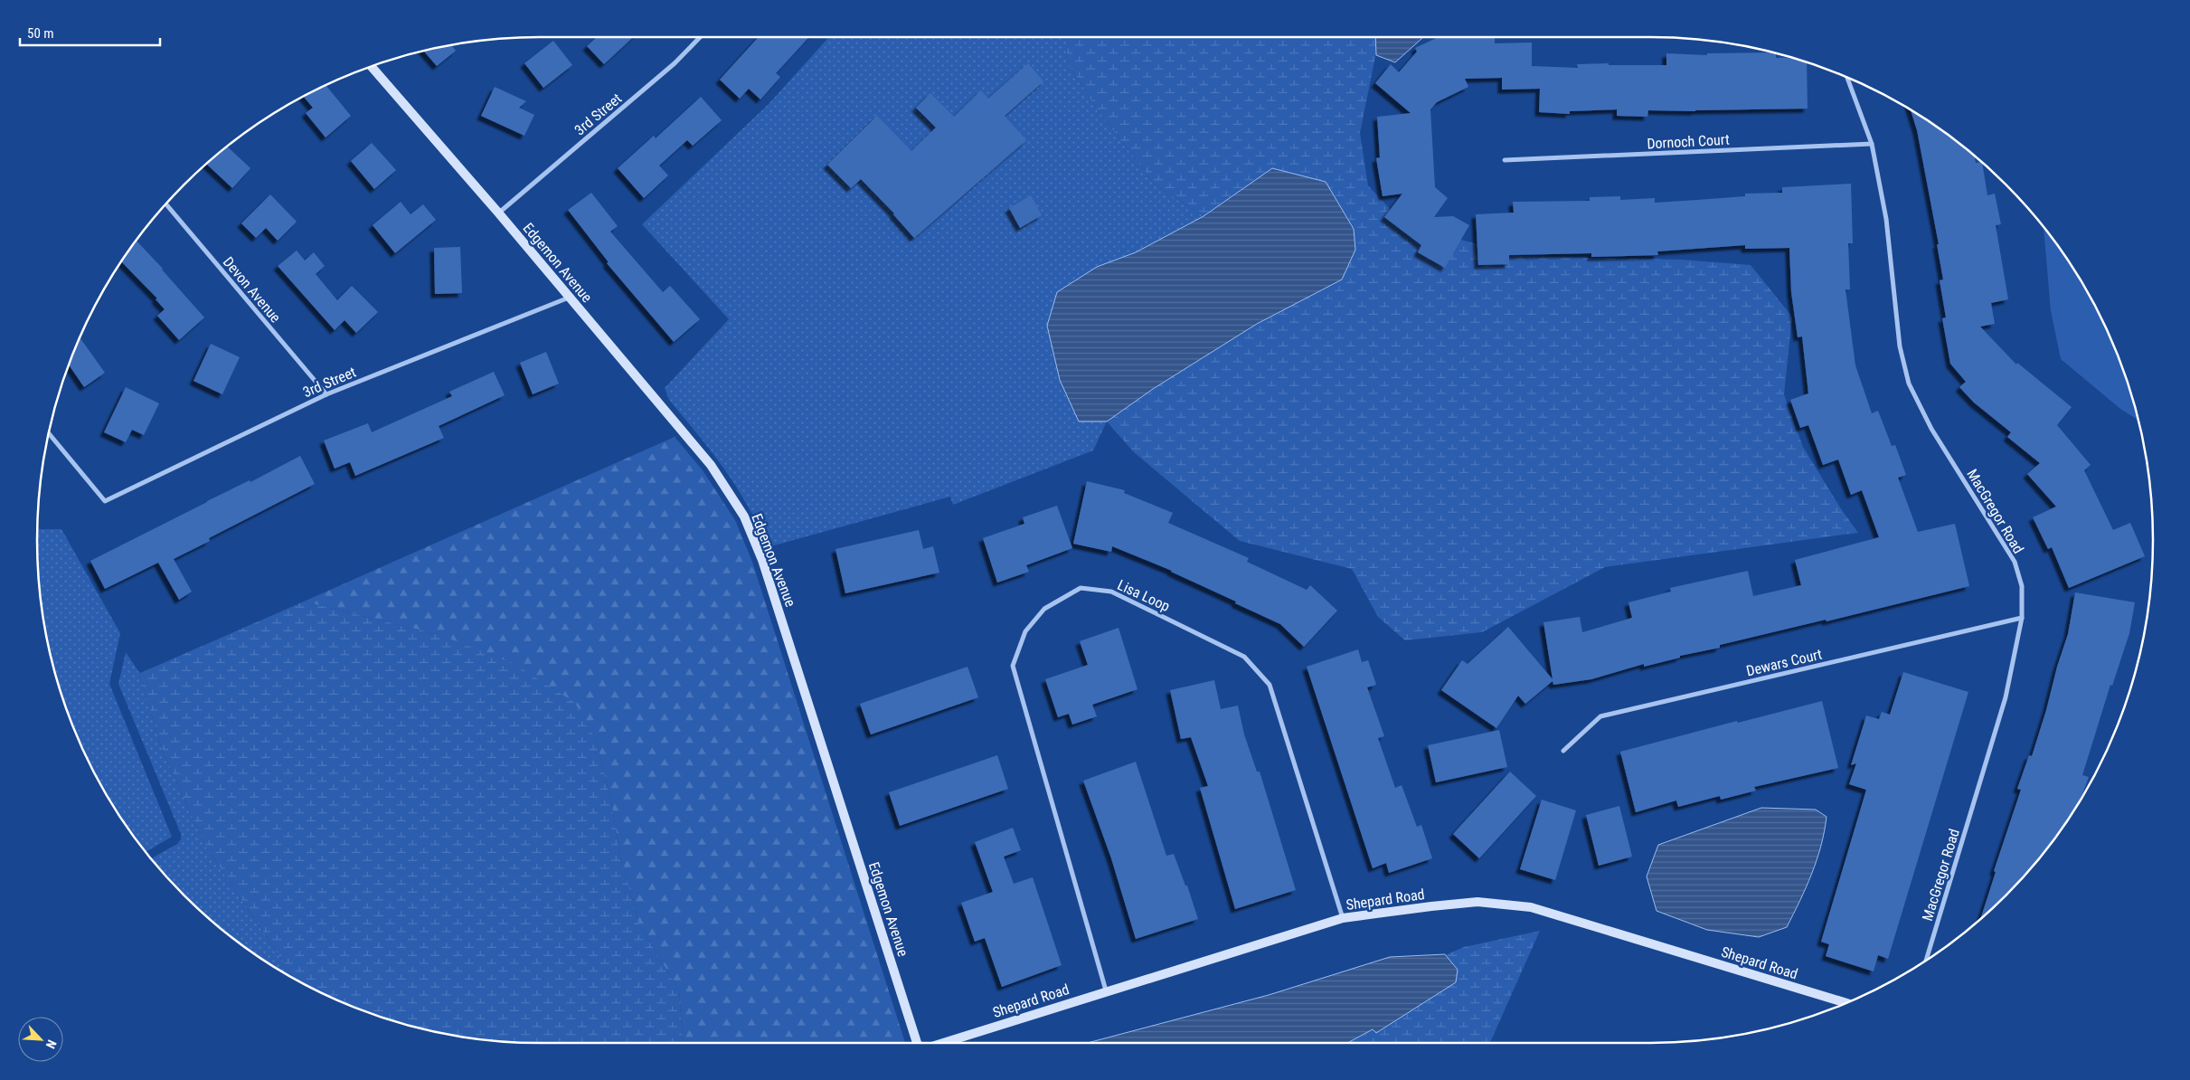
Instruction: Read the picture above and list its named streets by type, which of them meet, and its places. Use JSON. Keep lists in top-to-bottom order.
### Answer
{
  "streets": {
    "street": [
      "3rd Street",
      "Dornoch Court",
      "Edgemon Avenue",
      "Devon Avenue",
      "MacGregor Road",
      "Lisa Loop",
      "Dewars Court",
      "Shepard Road"
    ]
  },
  "crossings": [
    ["3rd Street", "Edgemon Avenue"],
    ["3rd Street", "Devon Avenue"],
    ["Dornoch Court", "MacGregor Road"],
    ["MacGregor Road", "Dewars Court"],
    ["Lisa Loop", "Shepard Road"]
  ],
  "scale_bar": "50 m",
  "north": "bottom right"
}
